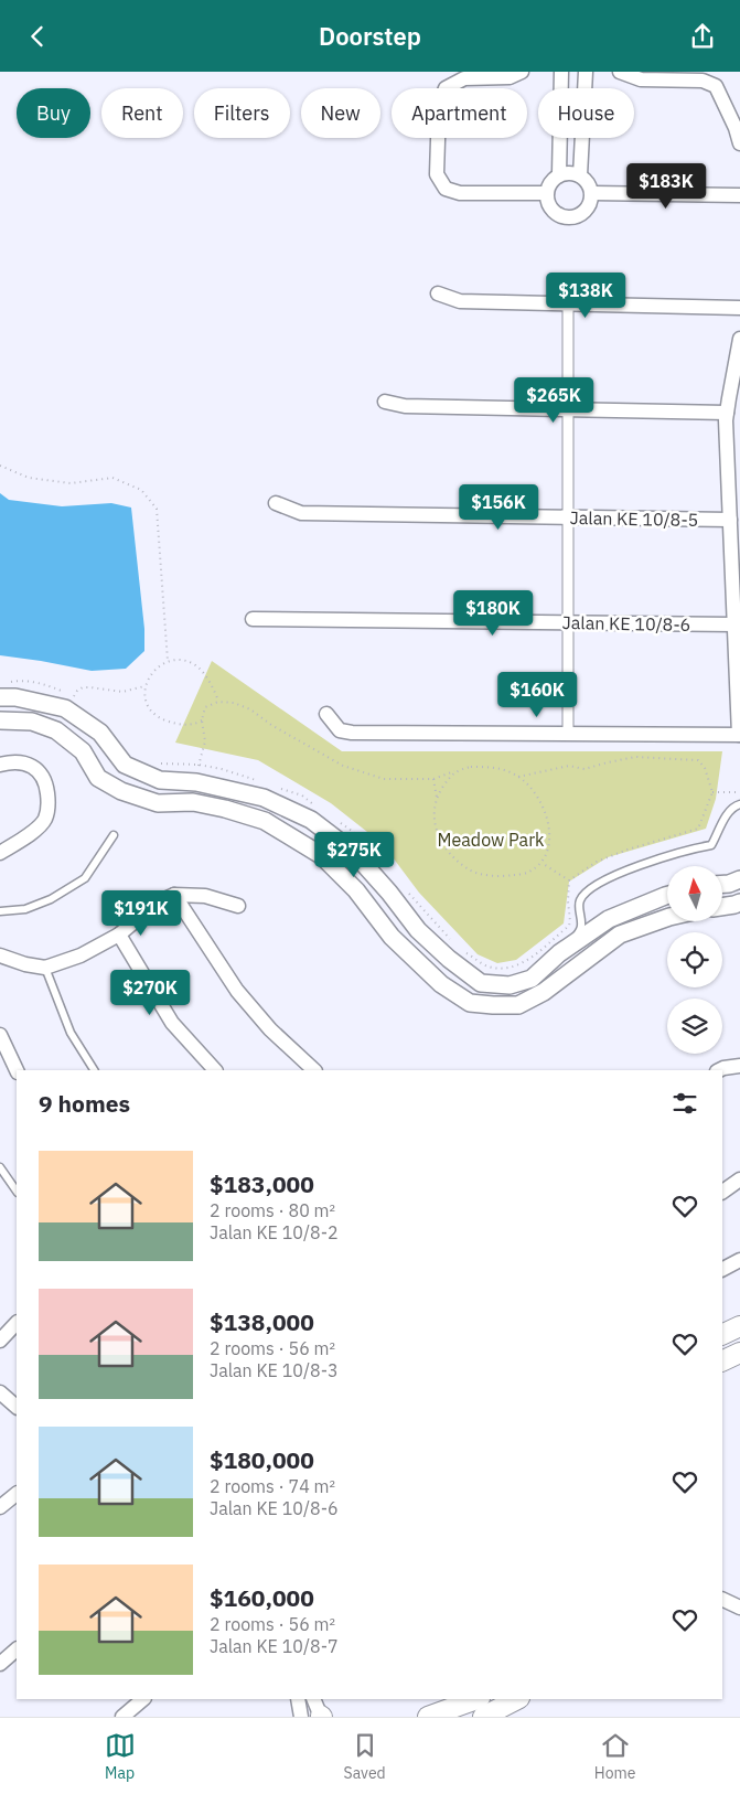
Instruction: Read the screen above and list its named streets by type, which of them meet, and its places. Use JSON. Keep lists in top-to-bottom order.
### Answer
{
  "streets": {
    "street": ["Jalan KE 10/8-5", "Jalan KE 10/8-6"]
  },
  "parks": ["Meadow Park"],
  "north": "top",
  "page": {
    "header": "Doorstep",
    "chip": [
      "Buy",
      "Rent",
      "Filters",
      "New",
      "Apartment",
      "House"
    ],
    "price": [
      "$183K",
      "$138K",
      "$265K",
      "$156K",
      "$180K",
      "$160K",
      "$275K",
      "$191K",
      "$270K"
    ],
    "heading": "9 homes",
    "list": [
      {
        "name": "$183,000",
        "note": "2 rooms · 80 m² · Jalan KE 10/8-2"
      },
      {
        "name": "$138,000",
        "note": "2 rooms · 56 m² · Jalan KE 10/8-3"
      },
      {
        "name": "$180,000",
        "note": "2 rooms · 74 m² · Jalan KE 10/8-6"
      },
      {
        "name": "$160,000",
        "note": "2 rooms · 56 m² · Jalan KE 10/8-7"
      }
    ],
    "tabs": ["Map", "Saved", "Home"]
  }
}
